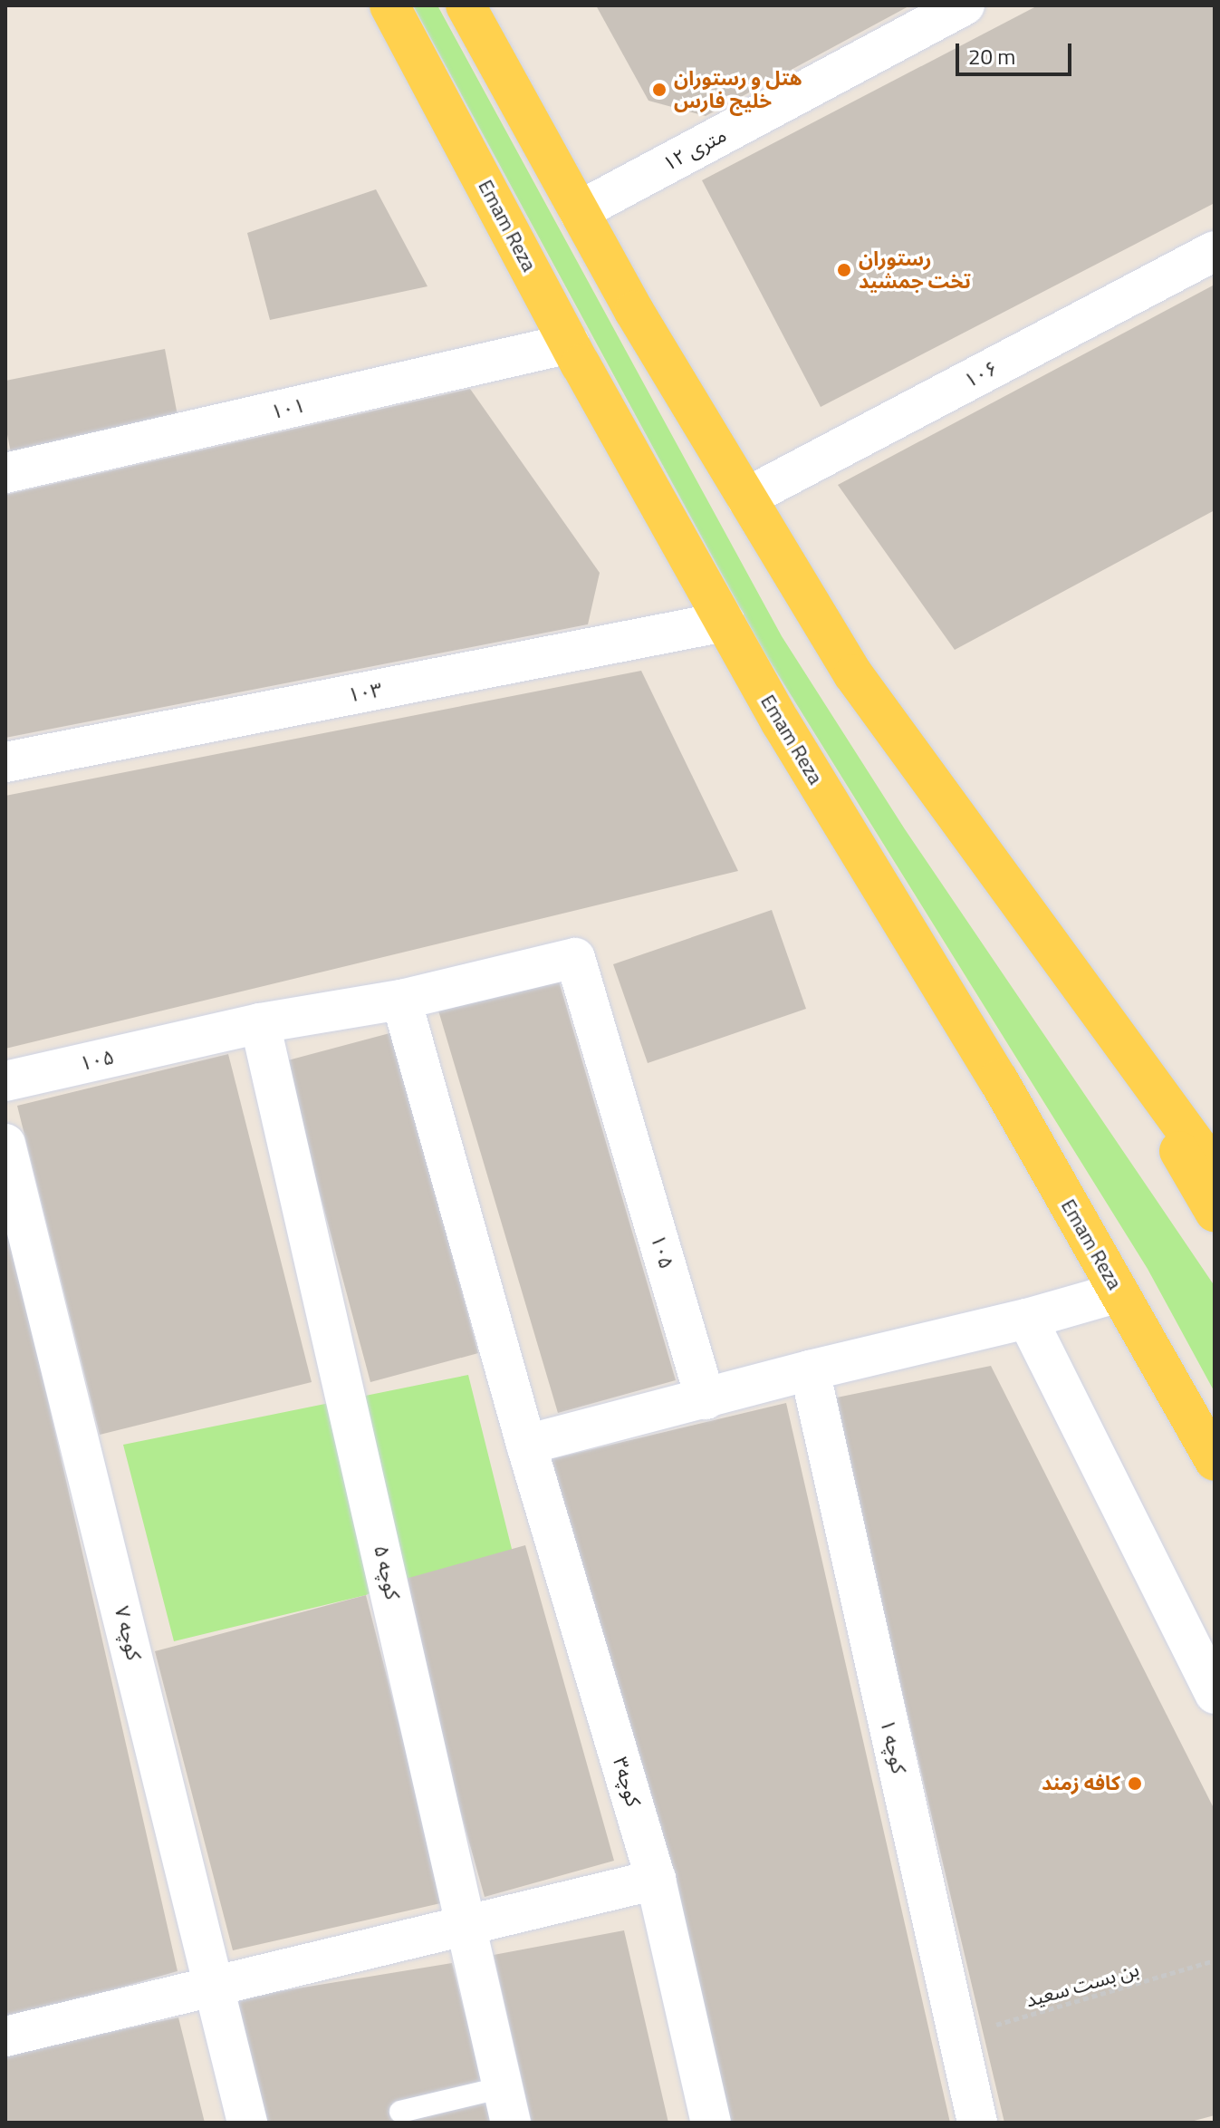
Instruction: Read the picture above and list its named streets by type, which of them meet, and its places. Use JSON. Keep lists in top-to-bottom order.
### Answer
{
  "streets": {
    "main road": ["Emam Reza"],
    "street": [
      "۱۲ متری",
      "۱۰۶",
      "۱۰۱",
      "۱۰۳",
      "۱۰۵",
      "کوچه ۵",
      "کوچه ۷",
      "کوچه ۱",
      "کوچه۳"
    ],
    "path": ["بن بست سعید"]
  },
  "crossings": [
    ["Emam Reza", "۱۰۱"],
    ["Emam Reza", "۱۰۳"],
    ["۱۰۵", "کوچه ۵"],
    ["کوچه ۱", "بن بست سعید"]
  ],
  "places": ["هتل و رستوران خلیج فارس", "رستوران تخت جمشید", "کافه زمند"],
  "scale_bar": "20 m"
}
